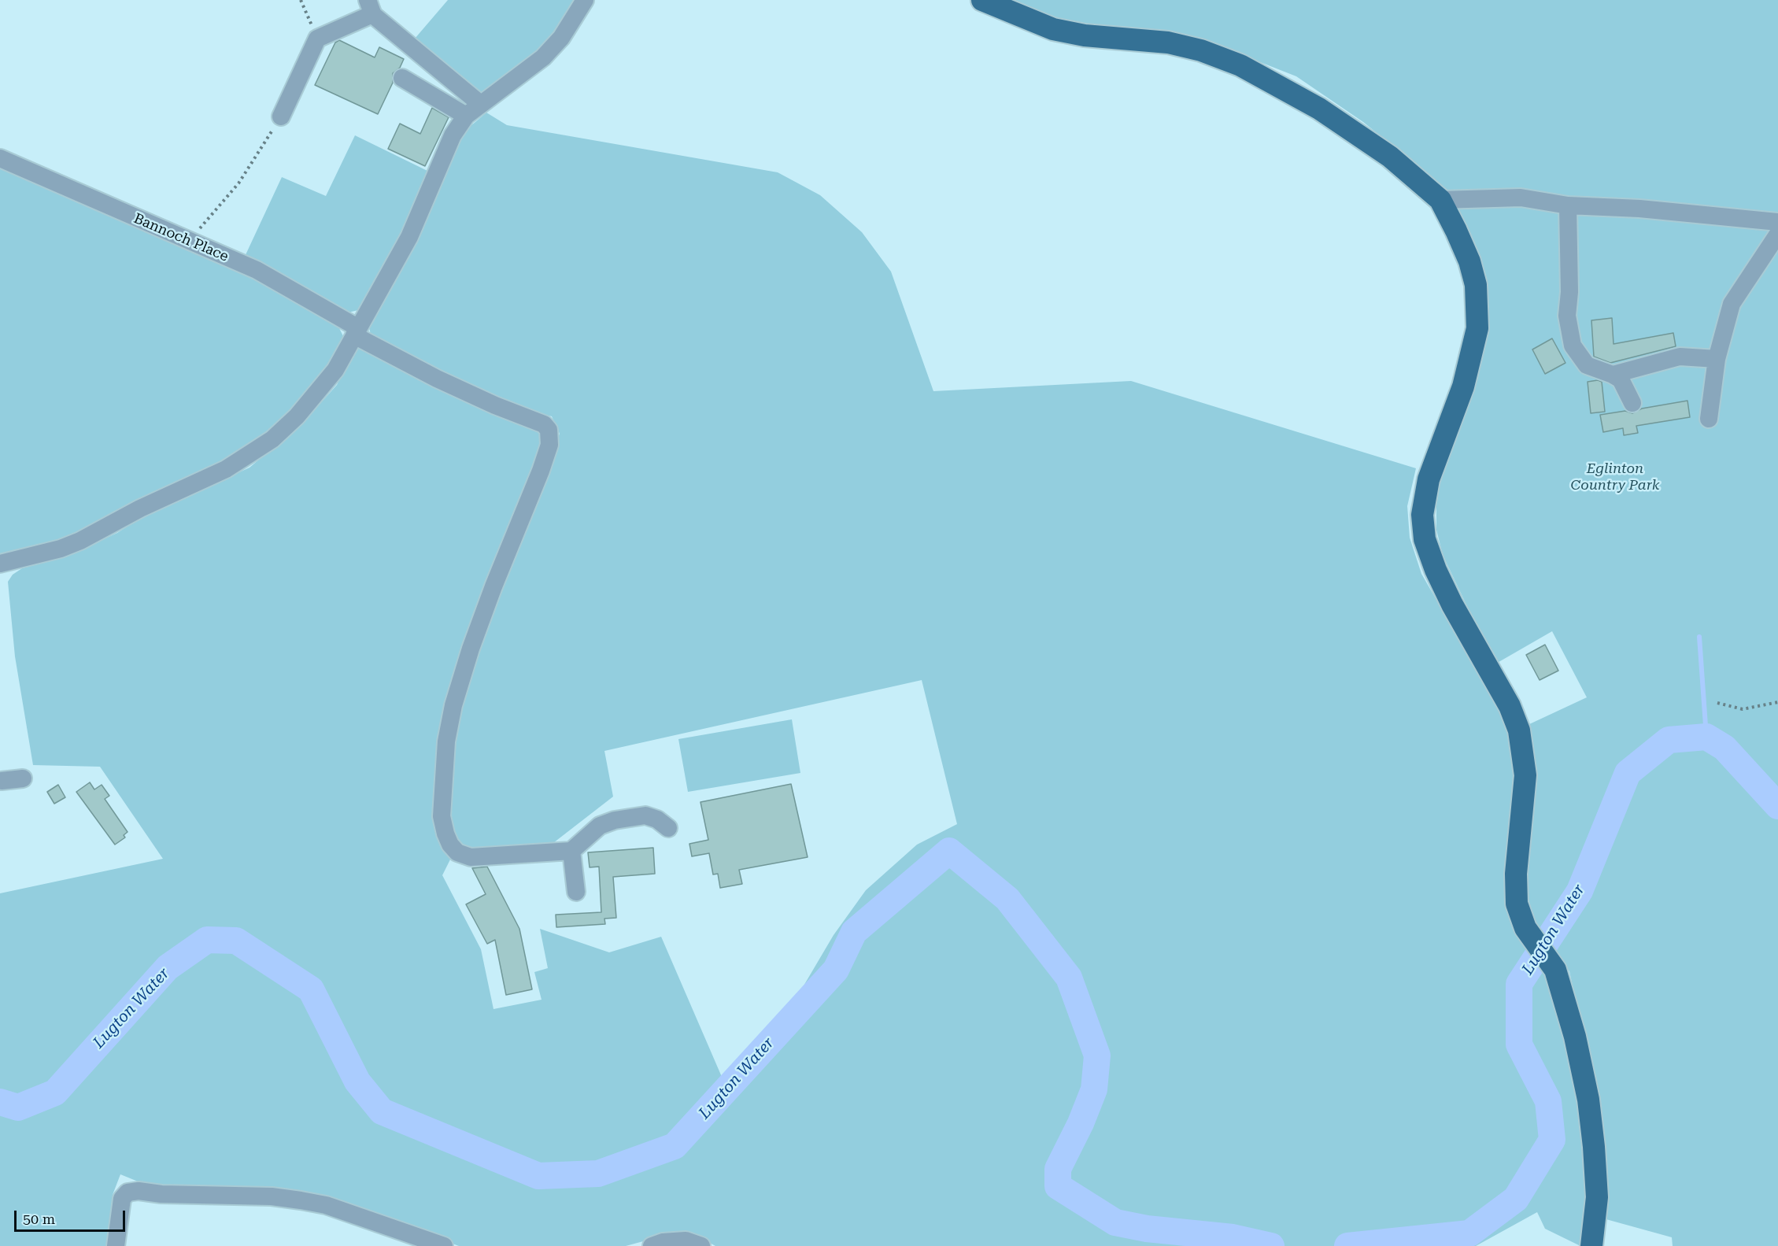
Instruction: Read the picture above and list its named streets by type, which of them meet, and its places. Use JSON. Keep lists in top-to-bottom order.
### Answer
{
  "streets": {
    "street": ["Bannoch Place"]
  },
  "water": ["Lugton Water"],
  "parks": ["Eglinton Country Park"],
  "scale_bar": "50 m"
}
